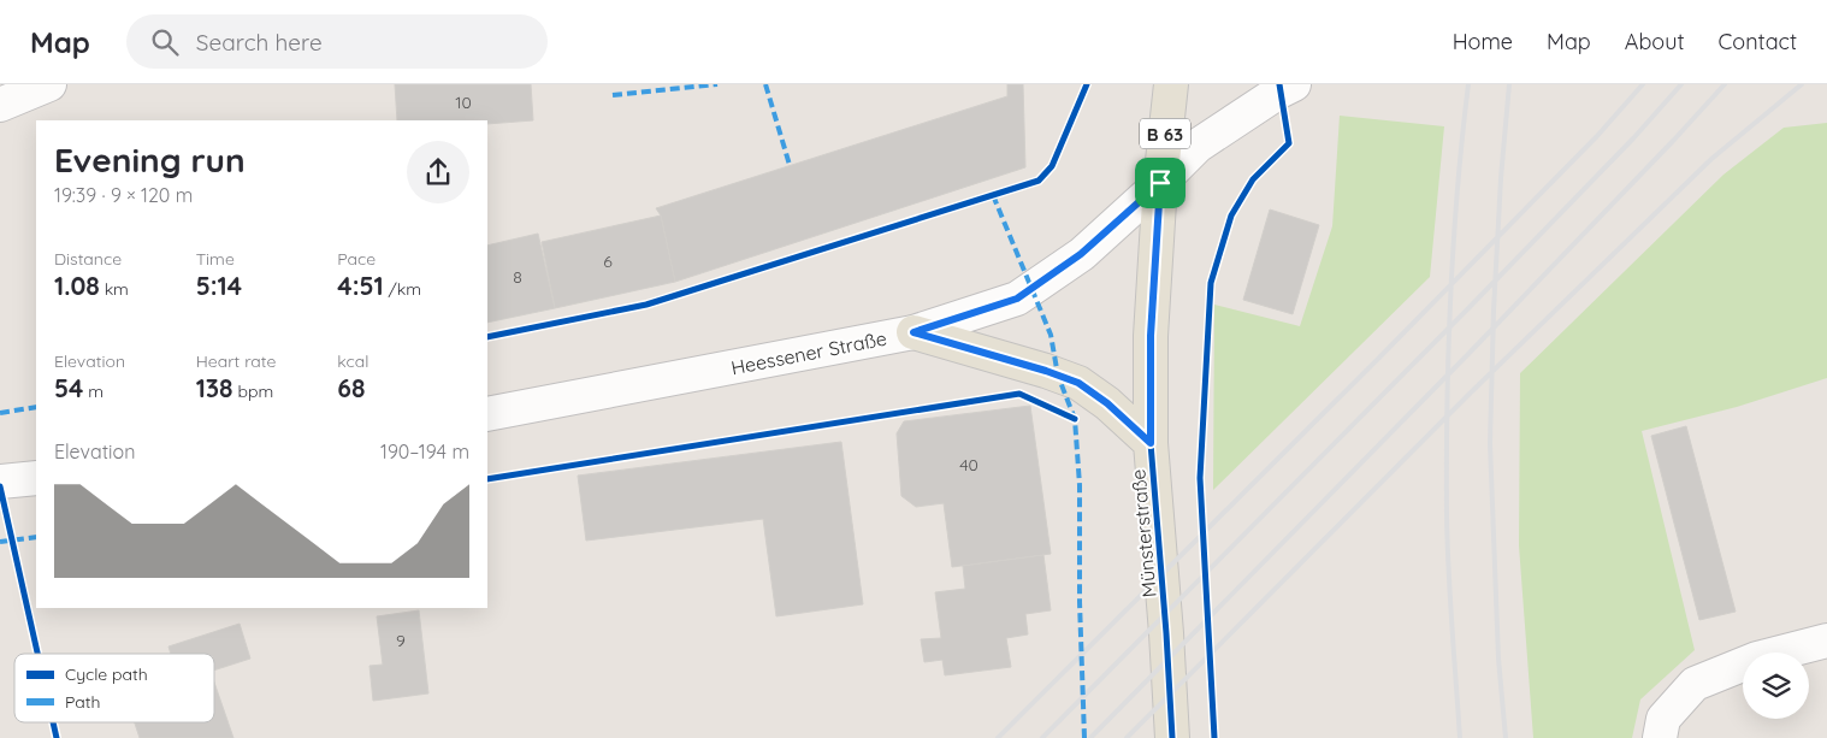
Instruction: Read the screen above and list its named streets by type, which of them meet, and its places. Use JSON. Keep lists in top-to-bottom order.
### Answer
{
  "streets": {
    "main road": ["B 63", "Heessener Straße", "Münsterstraße"]
  },
  "crossings": [
    ["Heessener Straße", "Münsterstraße"]
  ],
  "house_numbers": [
    "10",
    "6",
    "8",
    "40",
    "9"
  ],
  "legend": ["Cycle path", "Path"],
  "page": {
    "header": "Map",
    "search": "Search here",
    "nav": [
      "Home",
      "Map",
      "About",
      "Contact"
    ],
    "heading": ["Evening run", "19:39 · 9 × 120 m"],
    "stats": [
      ["Distance", "1.08 km"],
      ["Time", "5:14"],
      ["Pace", "4:51 /km"],
      ["Elevation", "54 m"],
      ["Heart rate", "138 bpm"],
      ["kcal", "68"]
    ],
    "chart": ["Elevation", "190–194 m"]
  }
}
